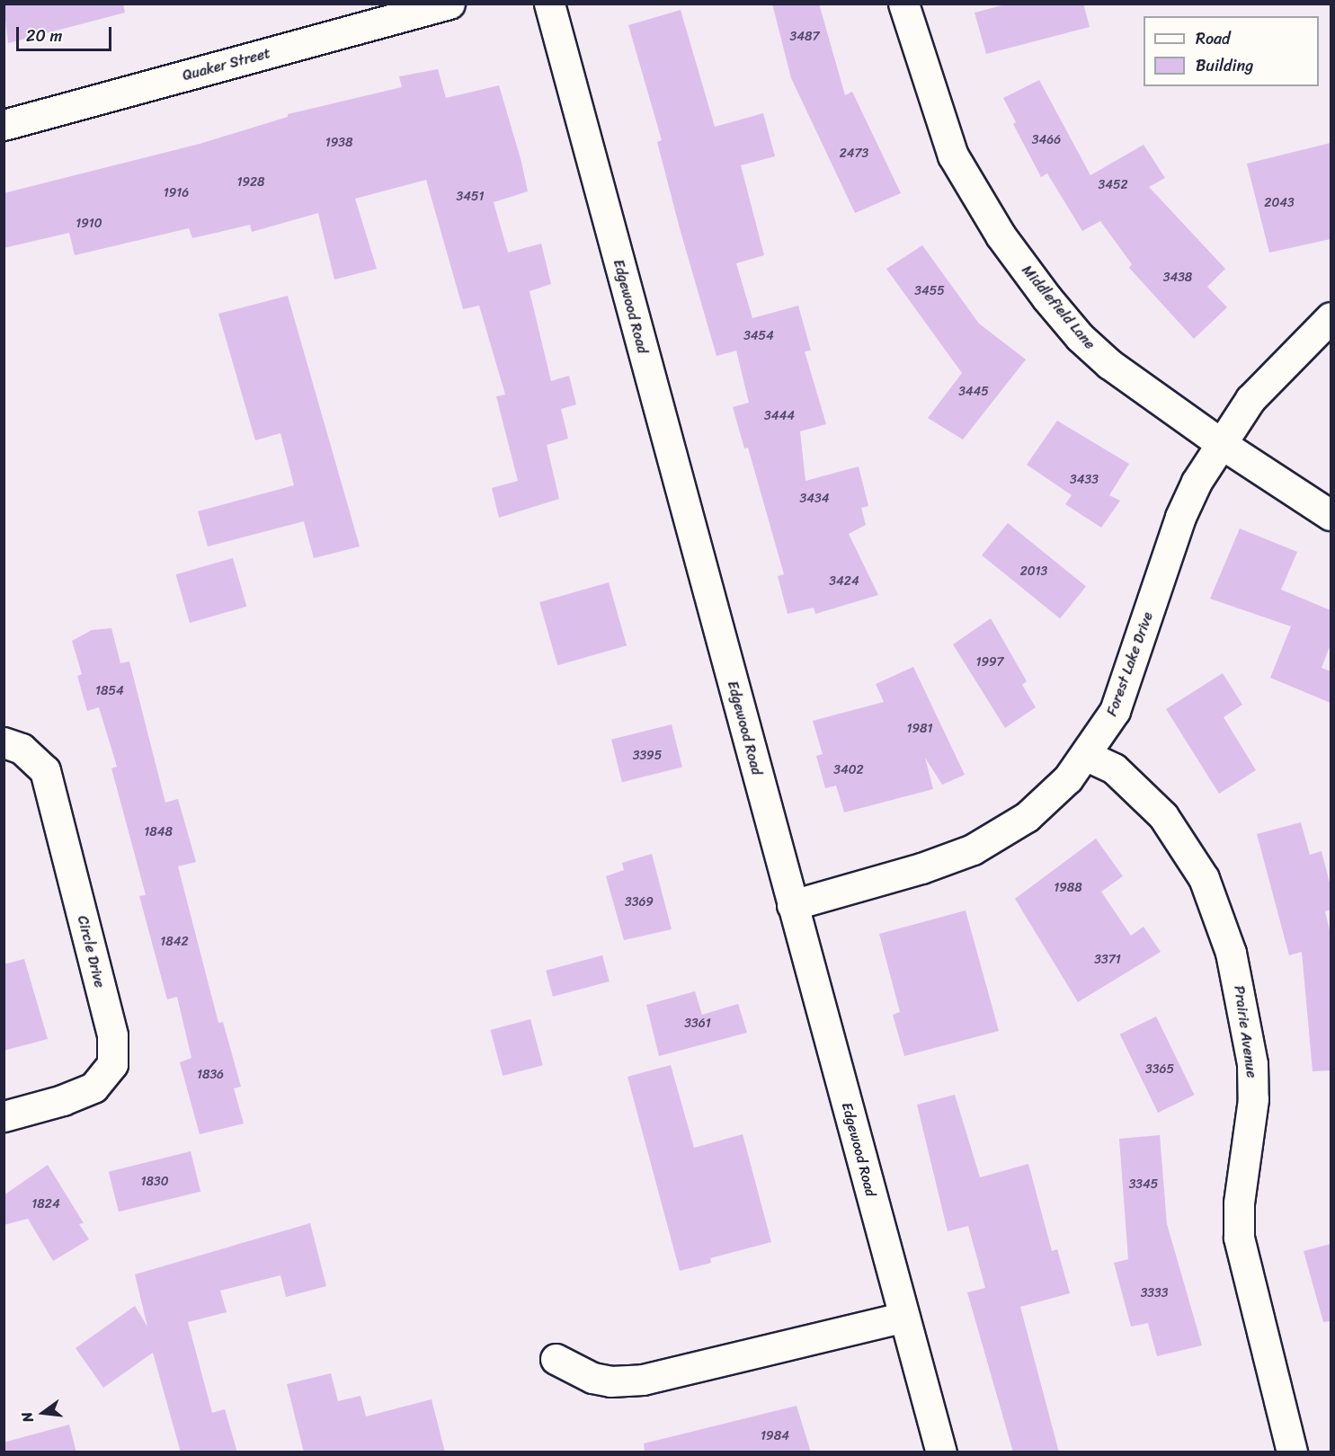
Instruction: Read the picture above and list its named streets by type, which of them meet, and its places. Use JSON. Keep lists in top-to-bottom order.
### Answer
{
  "streets": {
    "street": [
      "Quaker Street",
      "Edgewood Road",
      "Middlefield Lane",
      "Forest Lake Drive",
      "Circle Drive",
      "Prairie Avenue"
    ]
  },
  "crossings": [
    ["Edgewood Road", "Forest Lake Drive"],
    ["Middlefield Lane", "Forest Lake Drive"],
    ["Forest Lake Drive", "Prairie Avenue"]
  ],
  "house_numbers": [
    "3487",
    "3466",
    "1938",
    "2473",
    "1928",
    "3452",
    "1916",
    "3451",
    "2043",
    "1910",
    "3438",
    "3455",
    "3454",
    "3445",
    "3444",
    "3433",
    "3434",
    "2013",
    "3424",
    "1997",
    "1854",
    "1981",
    "3395",
    "3402",
    "1848",
    "1988",
    "3369",
    "1842",
    "3371",
    "3361",
    "3365",
    "1836",
    "1830",
    "3345",
    "1824",
    "3333",
    "1984"
  ],
  "legend": ["Road", "Building"],
  "scale_bar": "20 m",
  "north": "left"
}
